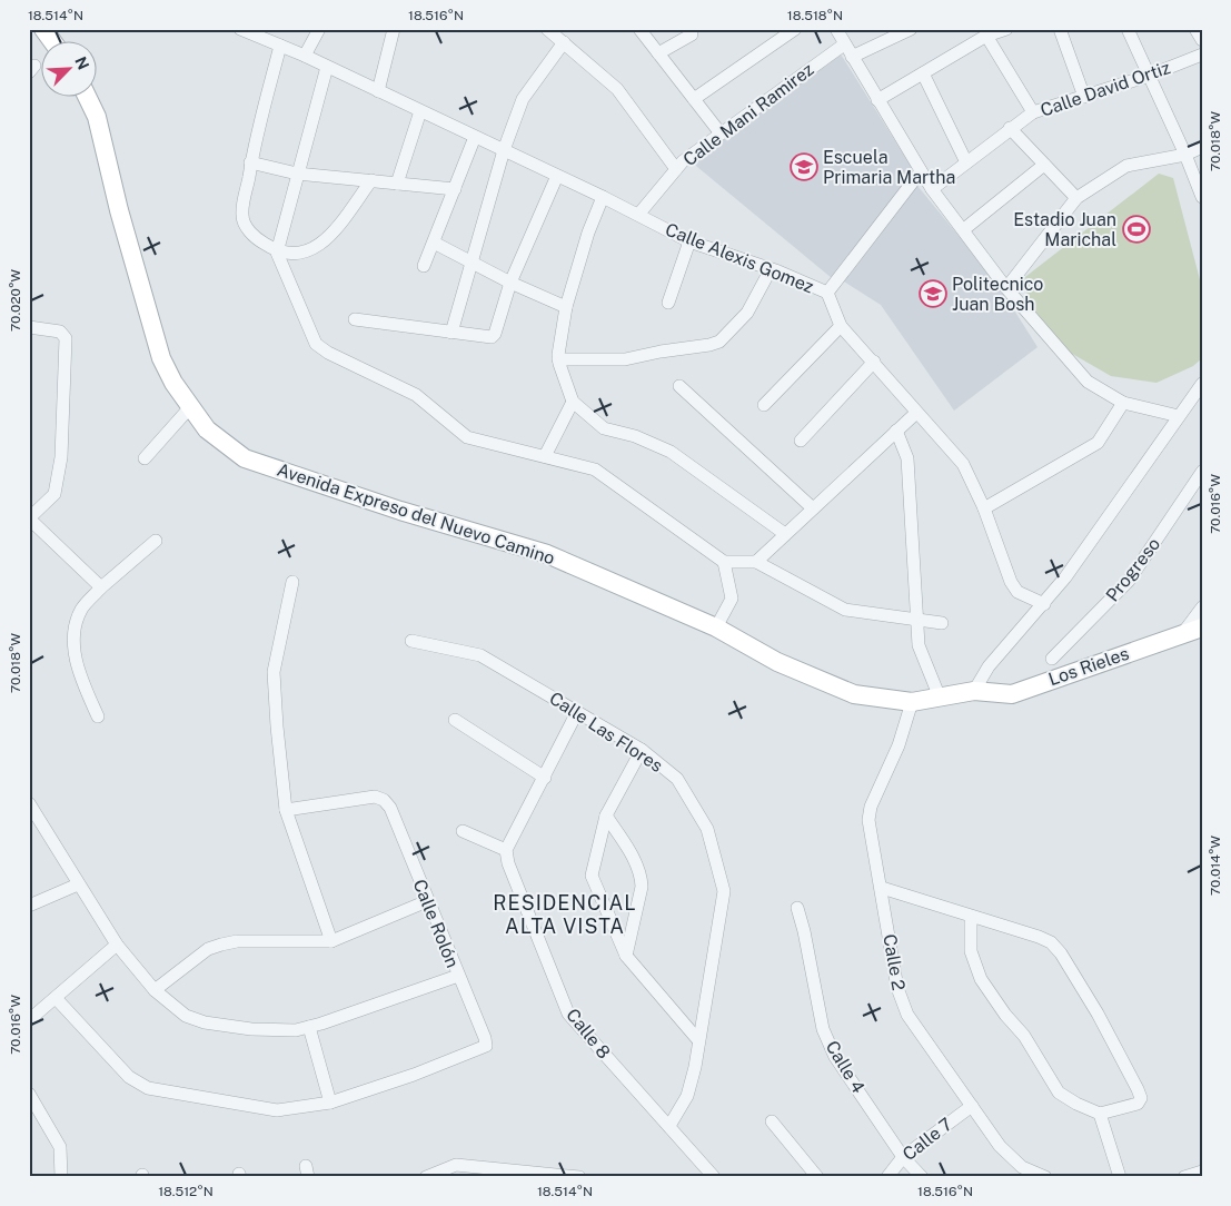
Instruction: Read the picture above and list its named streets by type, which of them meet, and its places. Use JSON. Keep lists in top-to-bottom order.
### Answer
{
  "streets": {
    "street": [
      "Calle David Ortiz",
      "Calle Mani Ramirez",
      "Calle Alexis Gomez",
      "Avenida Expreso del Nuevo Camino",
      "Progreso",
      "Los Rieles",
      "Calle Las Flores",
      "Calle Rolón",
      "Calle 2",
      "Calle 8",
      "Calle 4",
      "Calle 7"
    ]
  },
  "crossings": [
    ["Calle Mani Ramirez", "Calle Alexis Gomez"],
    ["Avenida Expreso del Nuevo Camino", "Los Rieles"],
    ["Avenida Expreso del Nuevo Camino", "Calle 2"],
    ["Calle Las Flores", "Calle 8"],
    ["Calle 2", "Calle 7"],
    ["Calle 4", "Calle 7"]
  ],
  "districts": ["RESIDENCIAL ALTA VISTA"],
  "places": {
    "school or university": ["Escuela Primaria Martha", "Politecnico Juan Bosh"],
    "sports": ["Estadio Juan Marichal"]
  },
  "north": "top right",
  "coordinates": [
    "18.514°N",
    "18.516°N",
    "18.518°N",
    "70.018°W",
    "70.020°W",
    "70.016°W",
    "70.014°W",
    "18.512°N"
  ]
}
